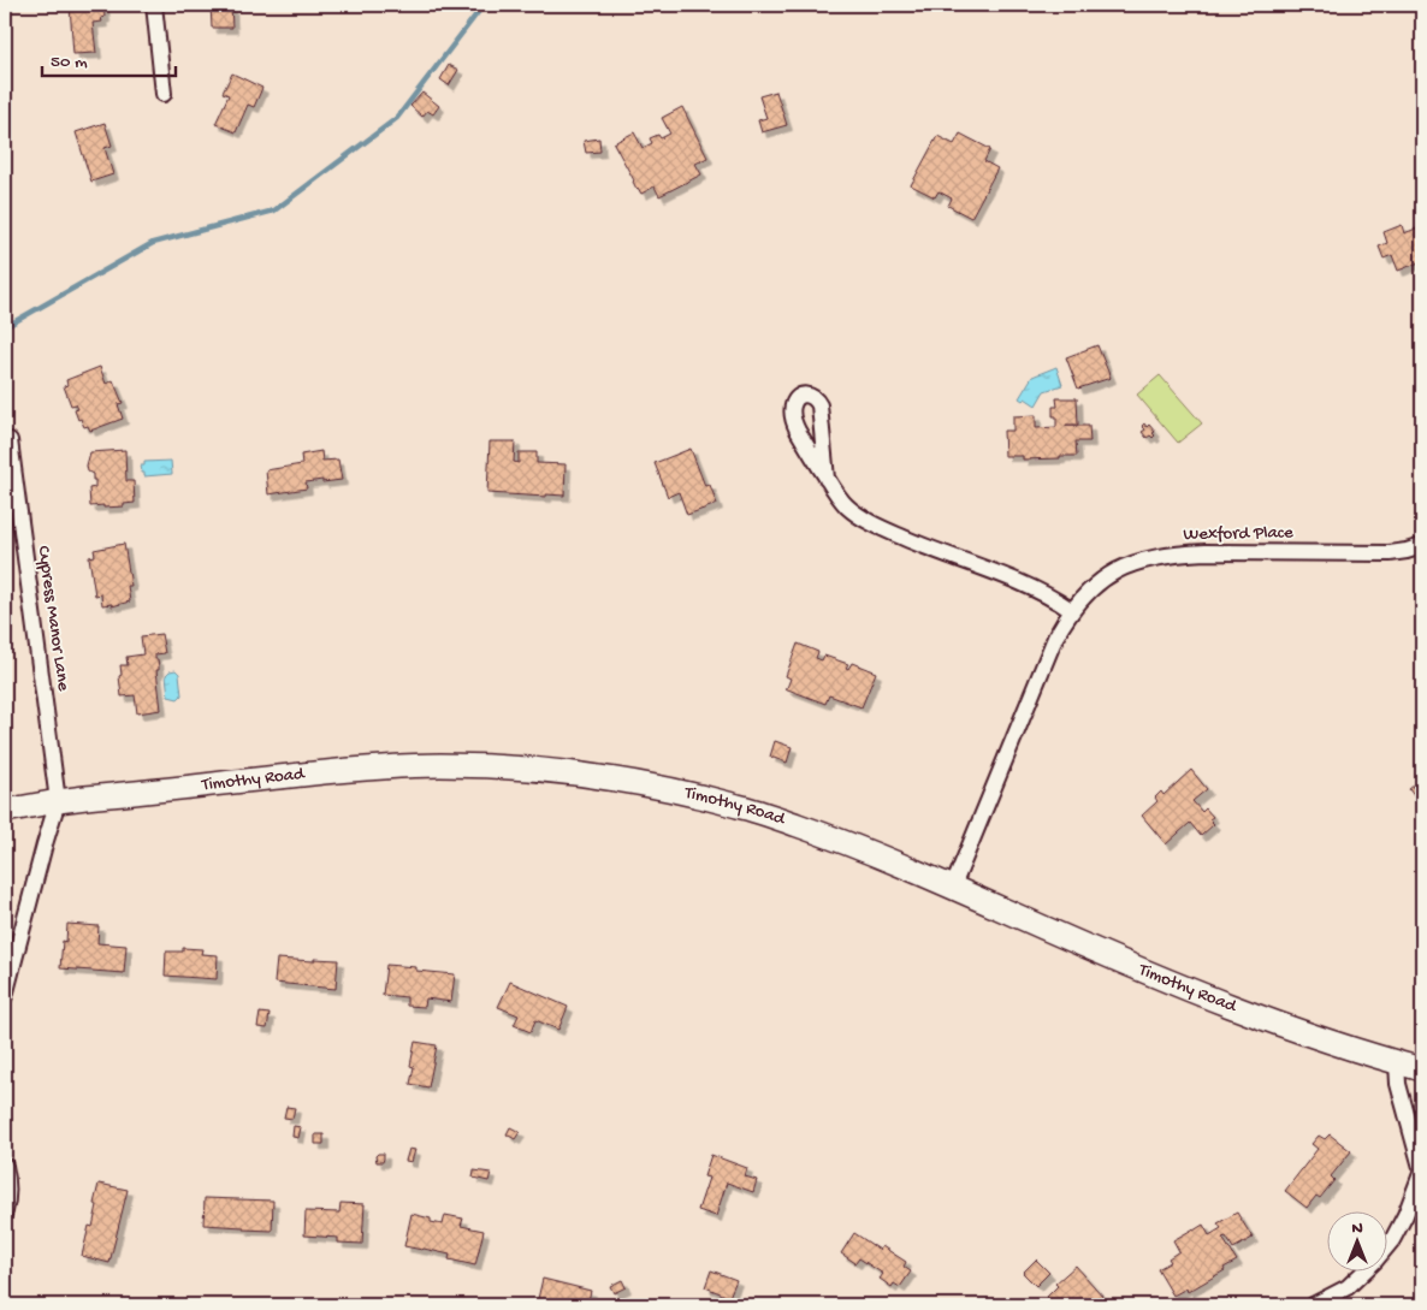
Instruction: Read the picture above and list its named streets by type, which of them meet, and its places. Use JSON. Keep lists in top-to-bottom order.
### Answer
{
  "streets": {
    "main road": ["Timothy Road"],
    "street": ["Wexford Place", "Cypress Manor Lane"]
  },
  "crossings": [
    ["Wexford Place", "Timothy Road"],
    ["Cypress Manor Lane", "Timothy Road"]
  ],
  "scale_bar": "50 m",
  "north": "top"
}
